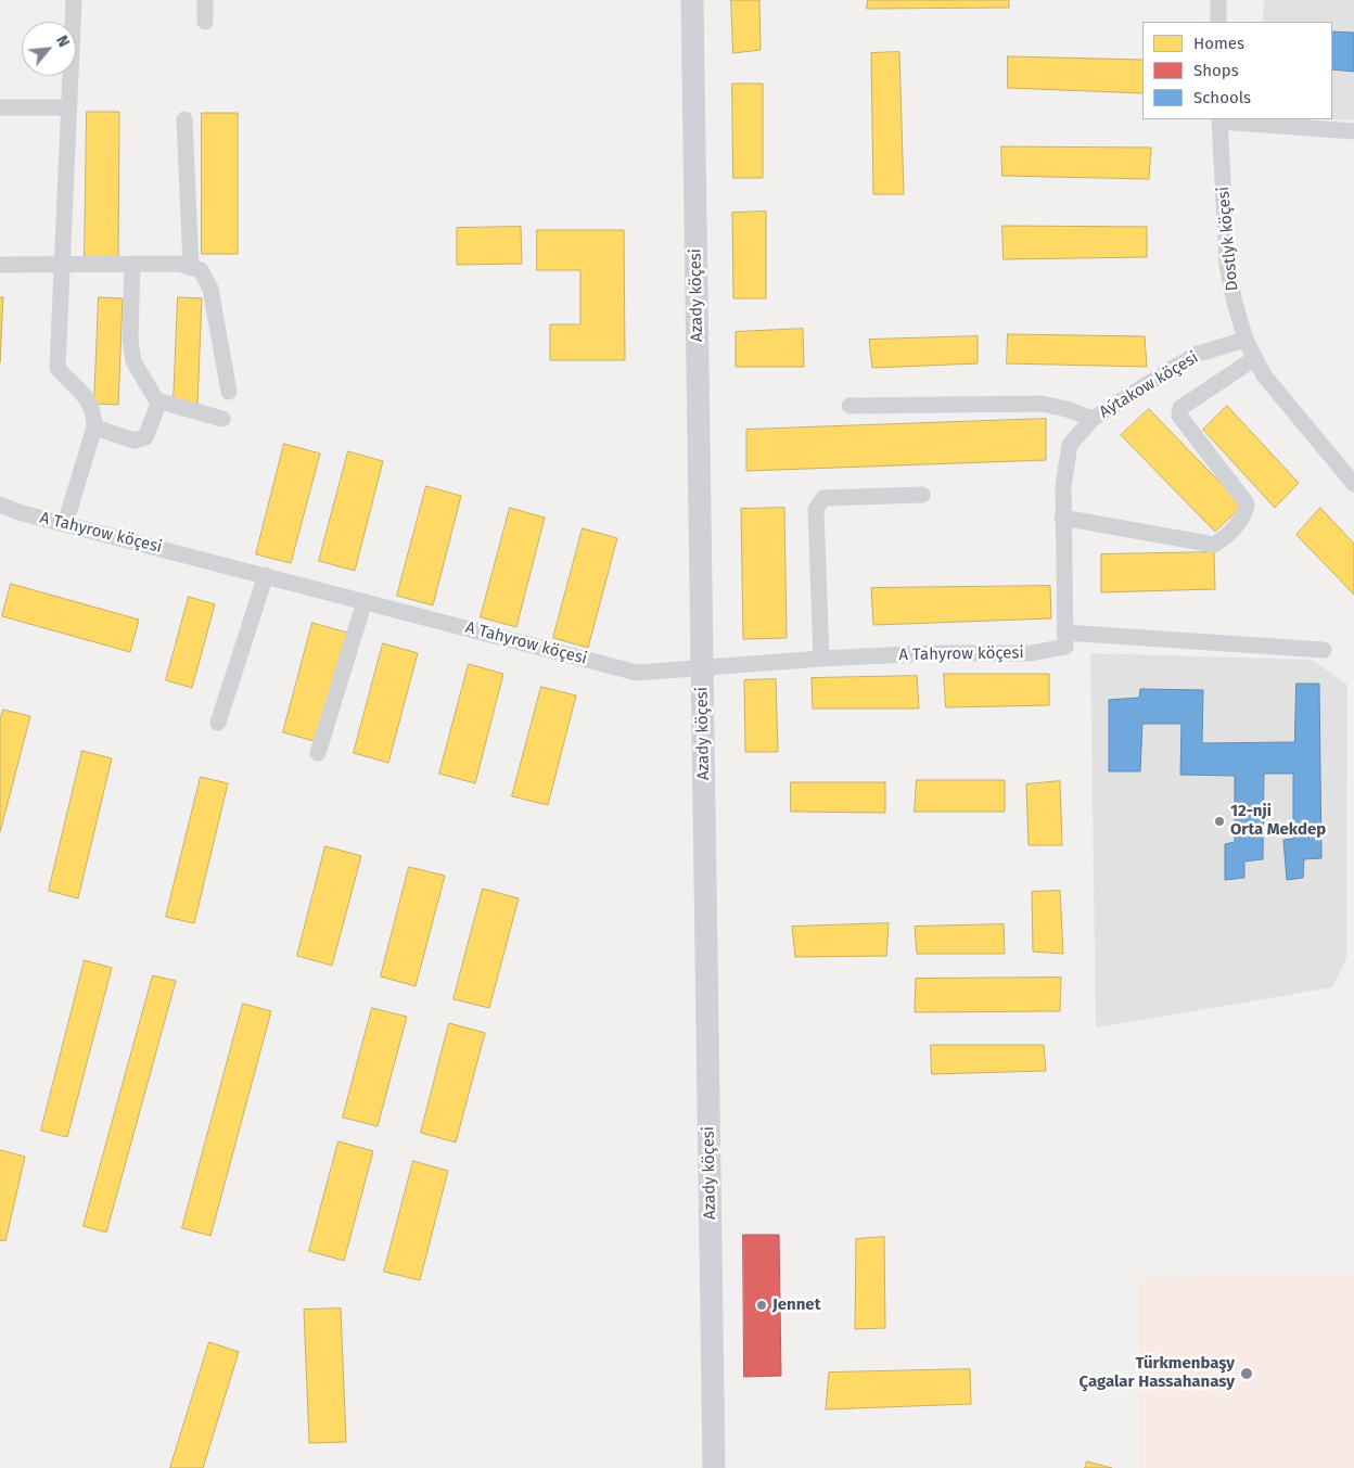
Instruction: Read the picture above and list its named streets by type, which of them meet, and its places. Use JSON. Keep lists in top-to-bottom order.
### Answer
{
  "streets": {
    "main road": ["Azady köçesi"],
    "street": ["Dostlyk köçesi", "Aýtakow köçesi", "A Tahyrow köçesi"]
  },
  "crossings": [
    ["Dostlyk köçesi", "Aýtakow köçesi"],
    ["Azady köçesi", "A Tahyrow köçesi"],
    ["Aýtakow köçesi", "A Tahyrow köçesi"]
  ],
  "places": ["12-nji Orta Mekdep", "Jennet", "Türkmenbaşy Çagalar Hassahanasy"],
  "legend": ["Homes", "Shops", "Schools"],
  "north": "top right"
}
